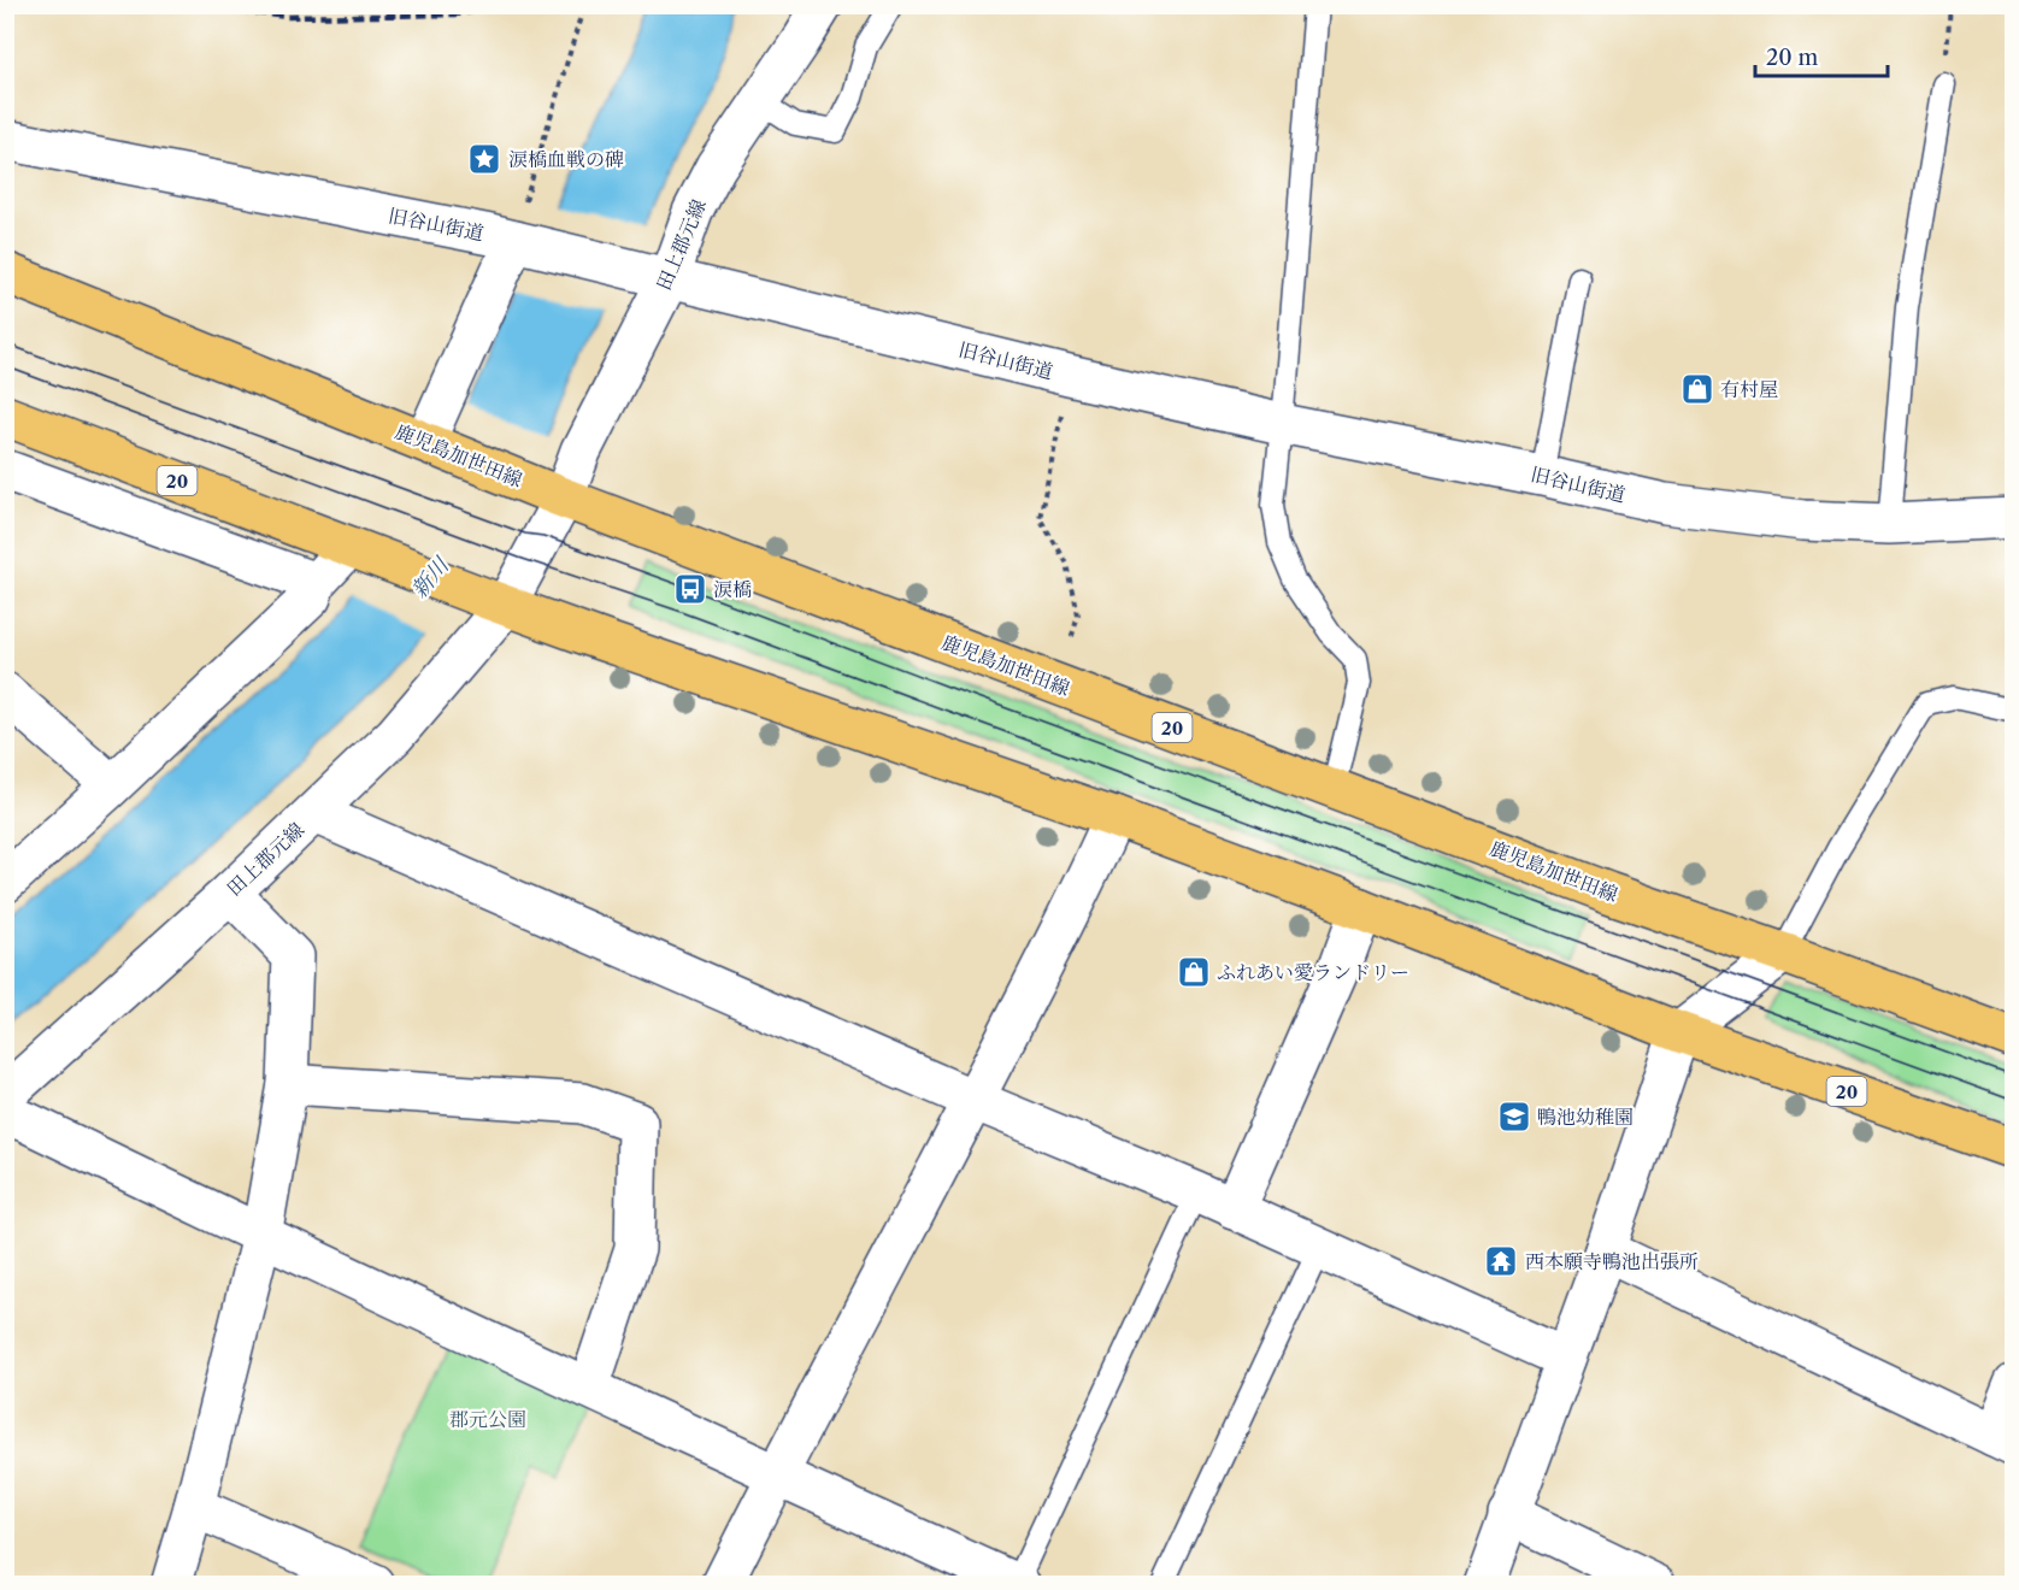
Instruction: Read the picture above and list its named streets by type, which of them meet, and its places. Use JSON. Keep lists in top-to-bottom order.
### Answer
{
  "streets": {
    "main road": ["鹿児島加世田線", "20"],
    "street": ["旧谷山街道", "田上郡元線"]
  },
  "crossings": [
    ["旧谷山街道", "田上郡元線"],
    ["田上郡元線", "鹿児島加世田線"],
    ["田上郡元線", "20"]
  ],
  "water": ["新川"],
  "parks": ["郡元公園"],
  "places": {
    "place": ["涙橋血戦の碑"],
    "shop": ["有村屋", "ふれあい愛ランドリー"],
    "bus stop": ["涙橋"],
    "school or university": ["鴨池幼稚園"],
    "temple": ["西本願寺鴨池出張所"]
  },
  "scale_bar": "20 m"
}
